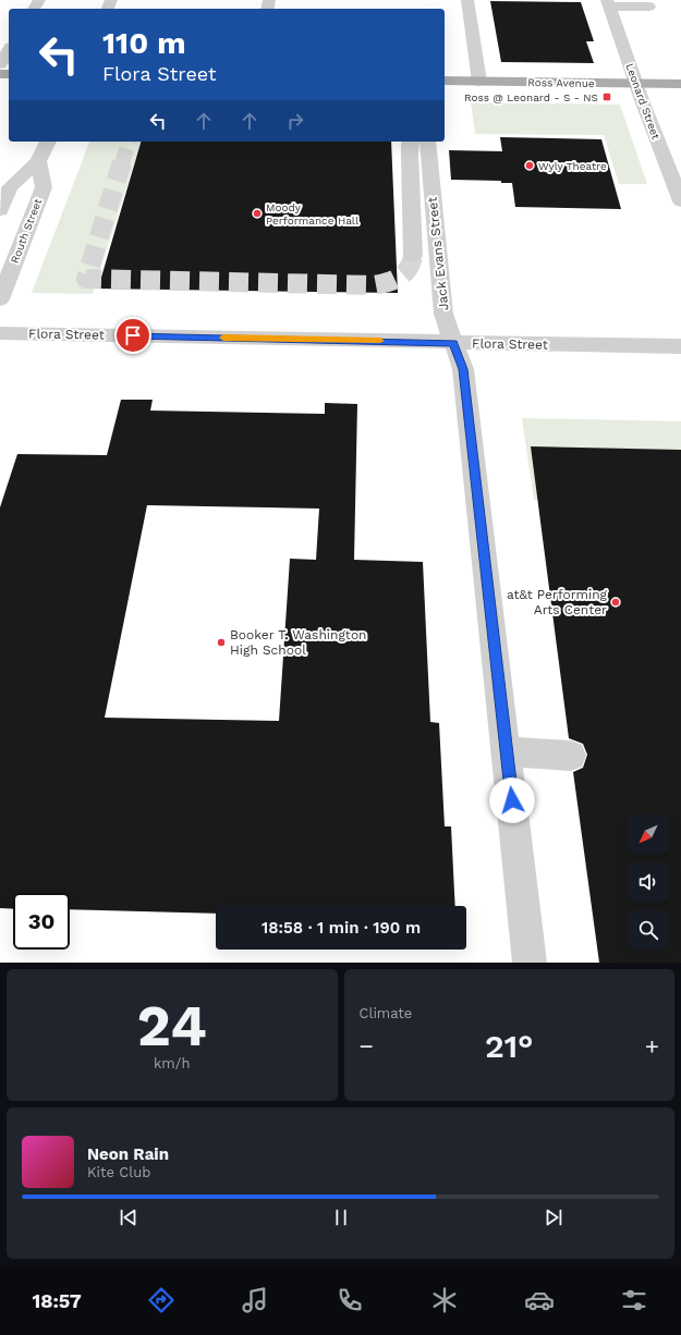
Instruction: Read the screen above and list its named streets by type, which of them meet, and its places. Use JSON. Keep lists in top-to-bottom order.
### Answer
{
  "streets": {
    "main road": ["Ross Avenue"],
    "street": [
      "Leonard Street",
      "Routh Street",
      "Jack Evans Street",
      "Flora Street"
    ]
  },
  "crossings": [
    ["Ross Avenue", "Leonard Street"],
    ["Jack Evans Street", "Flora Street"]
  ],
  "places": {
    "transit": ["Ross @ Leonard - S - NS"],
    "other": [
      "Wyly Theatre",
      "Moody Performance Hall",
      "at&t Performing Arts Center",
      "Booker T. Washington High School"
    ]
  },
  "north": "bottom left",
  "page": {
    "turn": ["110 m", "Flora Street"],
    "limit": "30",
    "trip": "18:58 · 1 min · 190 m",
    "tile": [
      ["24", "km/h"],
      "Climate"
    ],
    "heat": ["−", "21°", "+"],
    "song": ["Neon Rain", "Kite Club"],
    "tabs": "18:57"
  }
}
